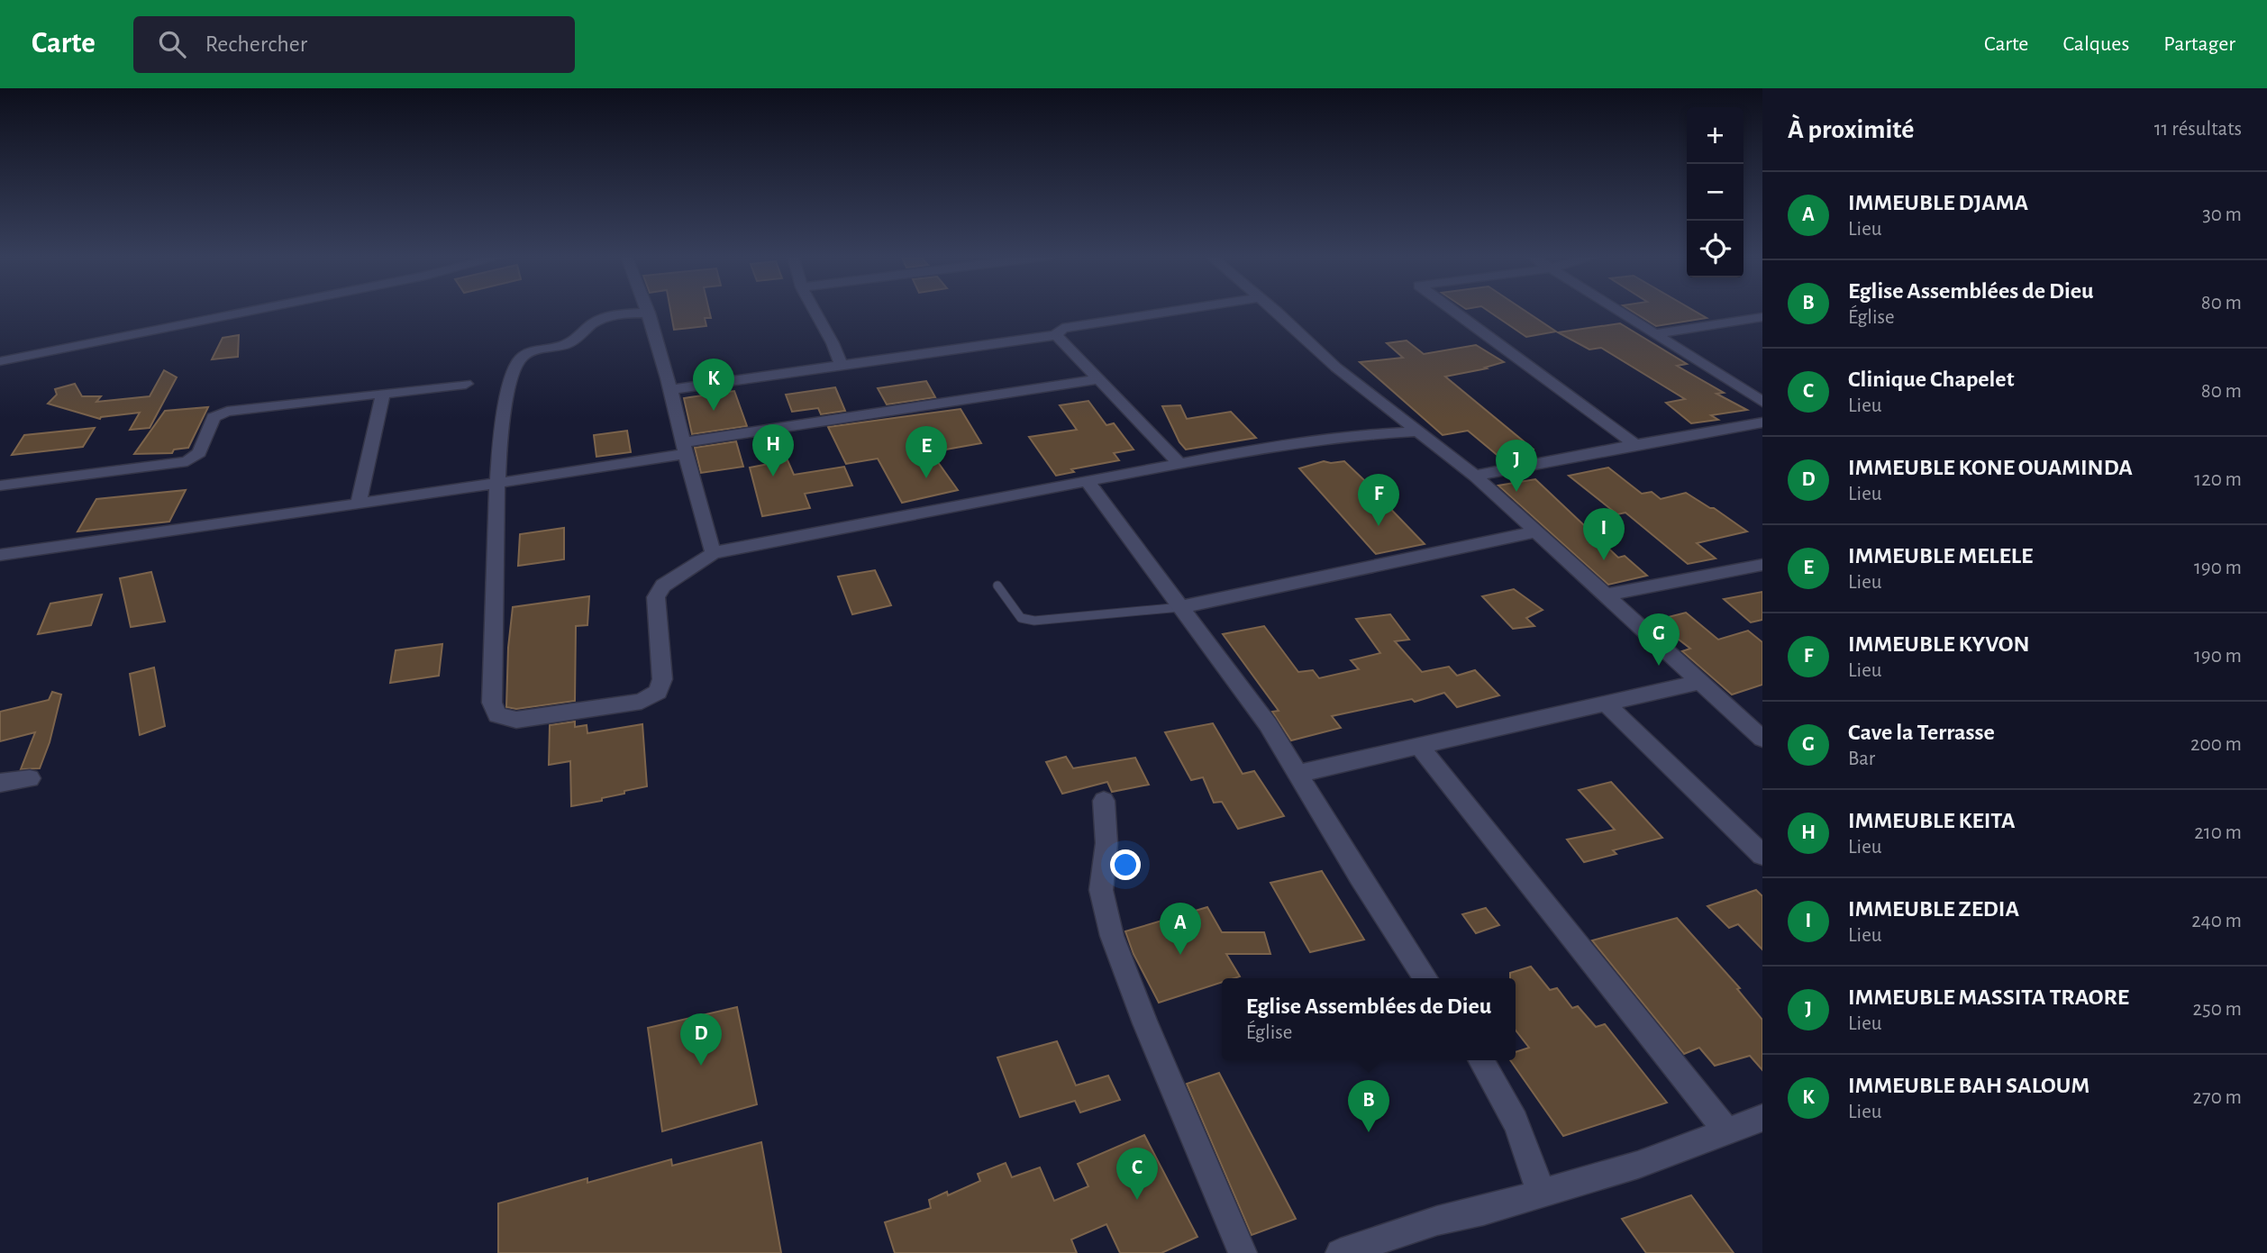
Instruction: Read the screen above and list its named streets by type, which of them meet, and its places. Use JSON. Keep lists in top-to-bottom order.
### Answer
{
  "page": {
    "header": "Carte",
    "search": "Rechercher",
    "nav": ["Carte", "Calques", "Partager"],
    "heading": ["À proximité", "11 résultats"],
    "map_buttons": ["+", "−"],
    "list": [
      {
        "mark": "A",
        "name": "IMMEUBLE DJAMA",
        "note": "Lieu",
        "value": "30 m"
      },
      {
        "mark": "B",
        "name": "Eglise Assemblées de Dieu",
        "note": "Église",
        "value": "80 m"
      },
      {
        "mark": "C",
        "name": "Clinique Chapelet",
        "note": "Lieu",
        "value": "80 m"
      },
      {
        "mark": "D",
        "name": "IMMEUBLE KONE OUAMINDA",
        "note": "Lieu",
        "value": "120 m"
      },
      {
        "mark": "E",
        "name": "IMMEUBLE MELELE",
        "note": "Lieu",
        "value": "190 m"
      },
      {
        "mark": "F",
        "name": "IMMEUBLE KYVON",
        "note": "Lieu",
        "value": "190 m"
      },
      {
        "mark": "G",
        "name": "Cave la Terrasse",
        "note": "Bar",
        "value": "200 m"
      },
      {
        "mark": "H",
        "name": "IMMEUBLE KEITA",
        "note": "Lieu",
        "value": "210 m"
      },
      {
        "mark": "I",
        "name": "IMMEUBLE ZEDIA",
        "note": "Lieu",
        "value": "240 m"
      },
      {
        "mark": "J",
        "name": "IMMEUBLE MASSITA TRAORE",
        "note": "Lieu",
        "value": "250 m"
      },
      {
        "mark": "K",
        "name": "IMMEUBLE BAH SALOUM",
        "note": "Lieu",
        "value": "270 m"
      }
    ],
    "pins": [
      "K",
      "H",
      "E",
      "J",
      "F",
      "I",
      "G",
      "A",
      "D",
      "B",
      "C"
    ],
    "popup": ["Eglise Assemblées de Dieu", "Église"]
  }
}
